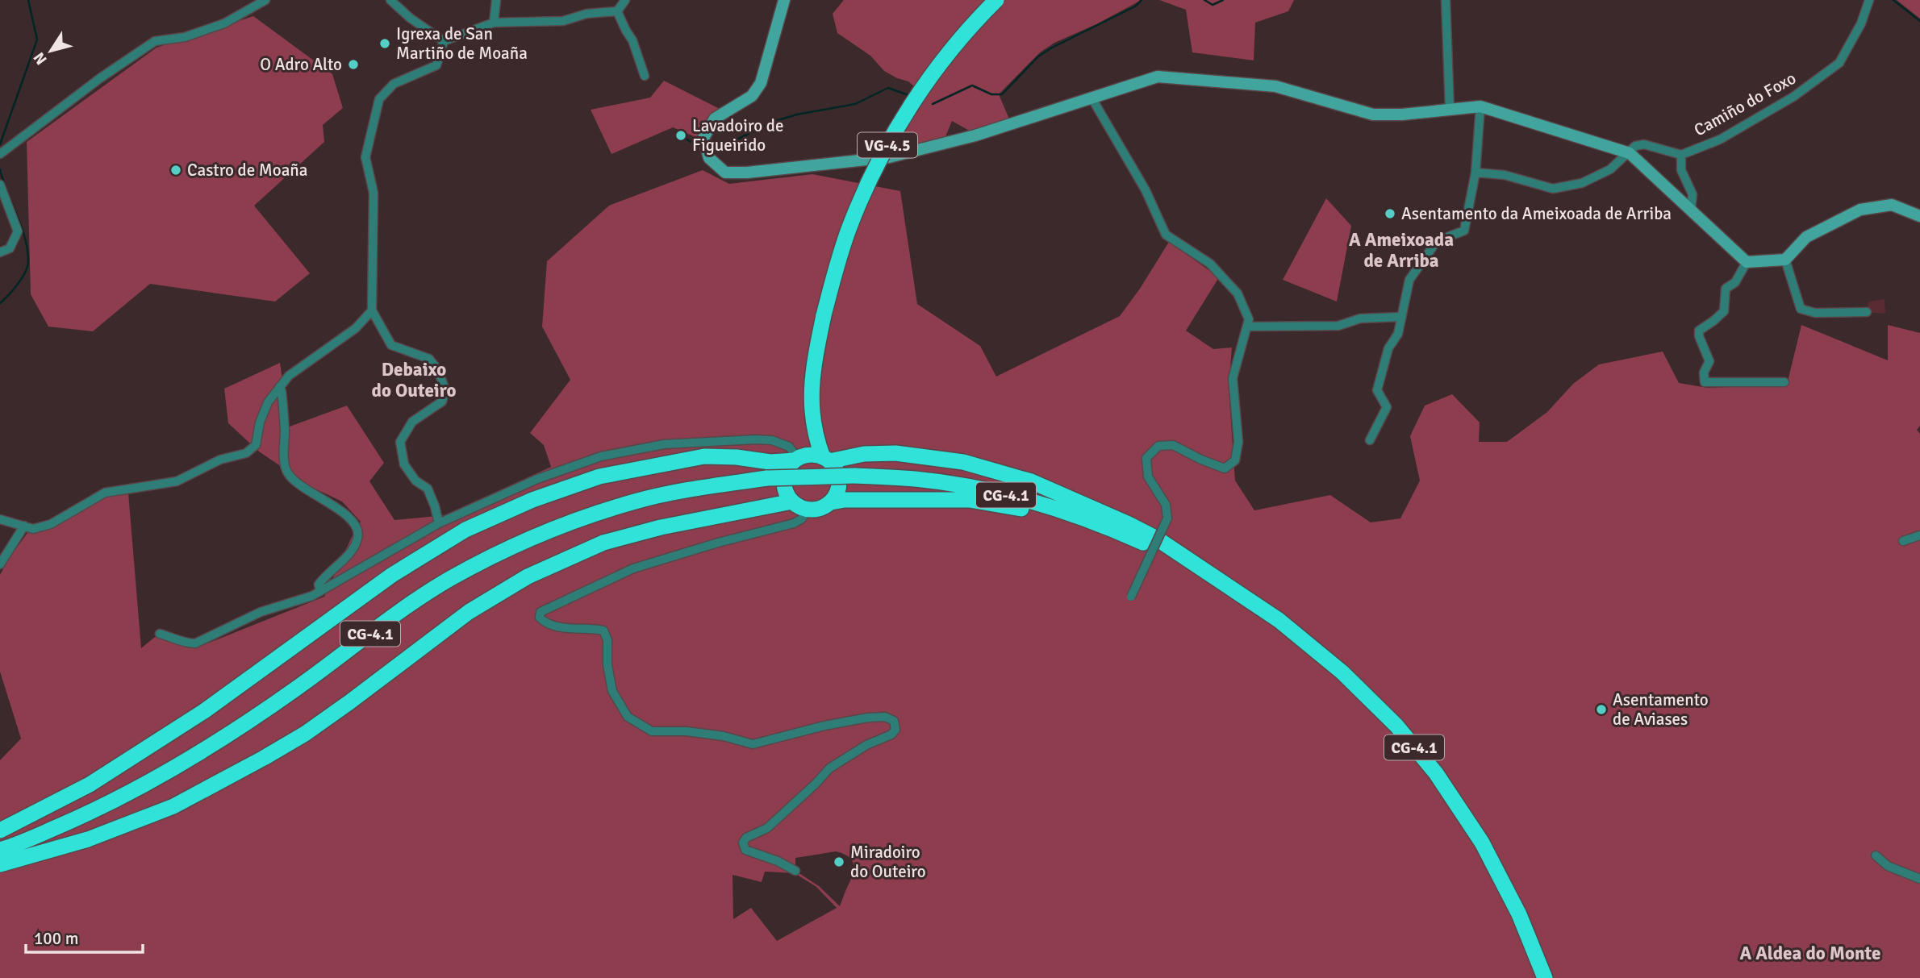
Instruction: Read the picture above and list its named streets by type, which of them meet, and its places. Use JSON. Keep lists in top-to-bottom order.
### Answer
{
  "streets": {
    "highway": ["VG-4.5", "CG-4.1"],
    "street": ["Camiño do Foxo"]
  },
  "districts": ["A Ameixoada de Arriba", "Debaixo do Outeiro", "A Aldea do Monte"],
  "places": [
    "Igrexa de San Martiño de Moaña",
    "O Adro Alto",
    "Lavadoiro de Figueirido",
    "Castro de Moaña",
    "Asentamento da Ameixoada de Arriba",
    "Asentamento de Aviases",
    "Miradoiro do Outeiro"
  ],
  "scale_bar": "100 m",
  "north": "bottom left"
}
